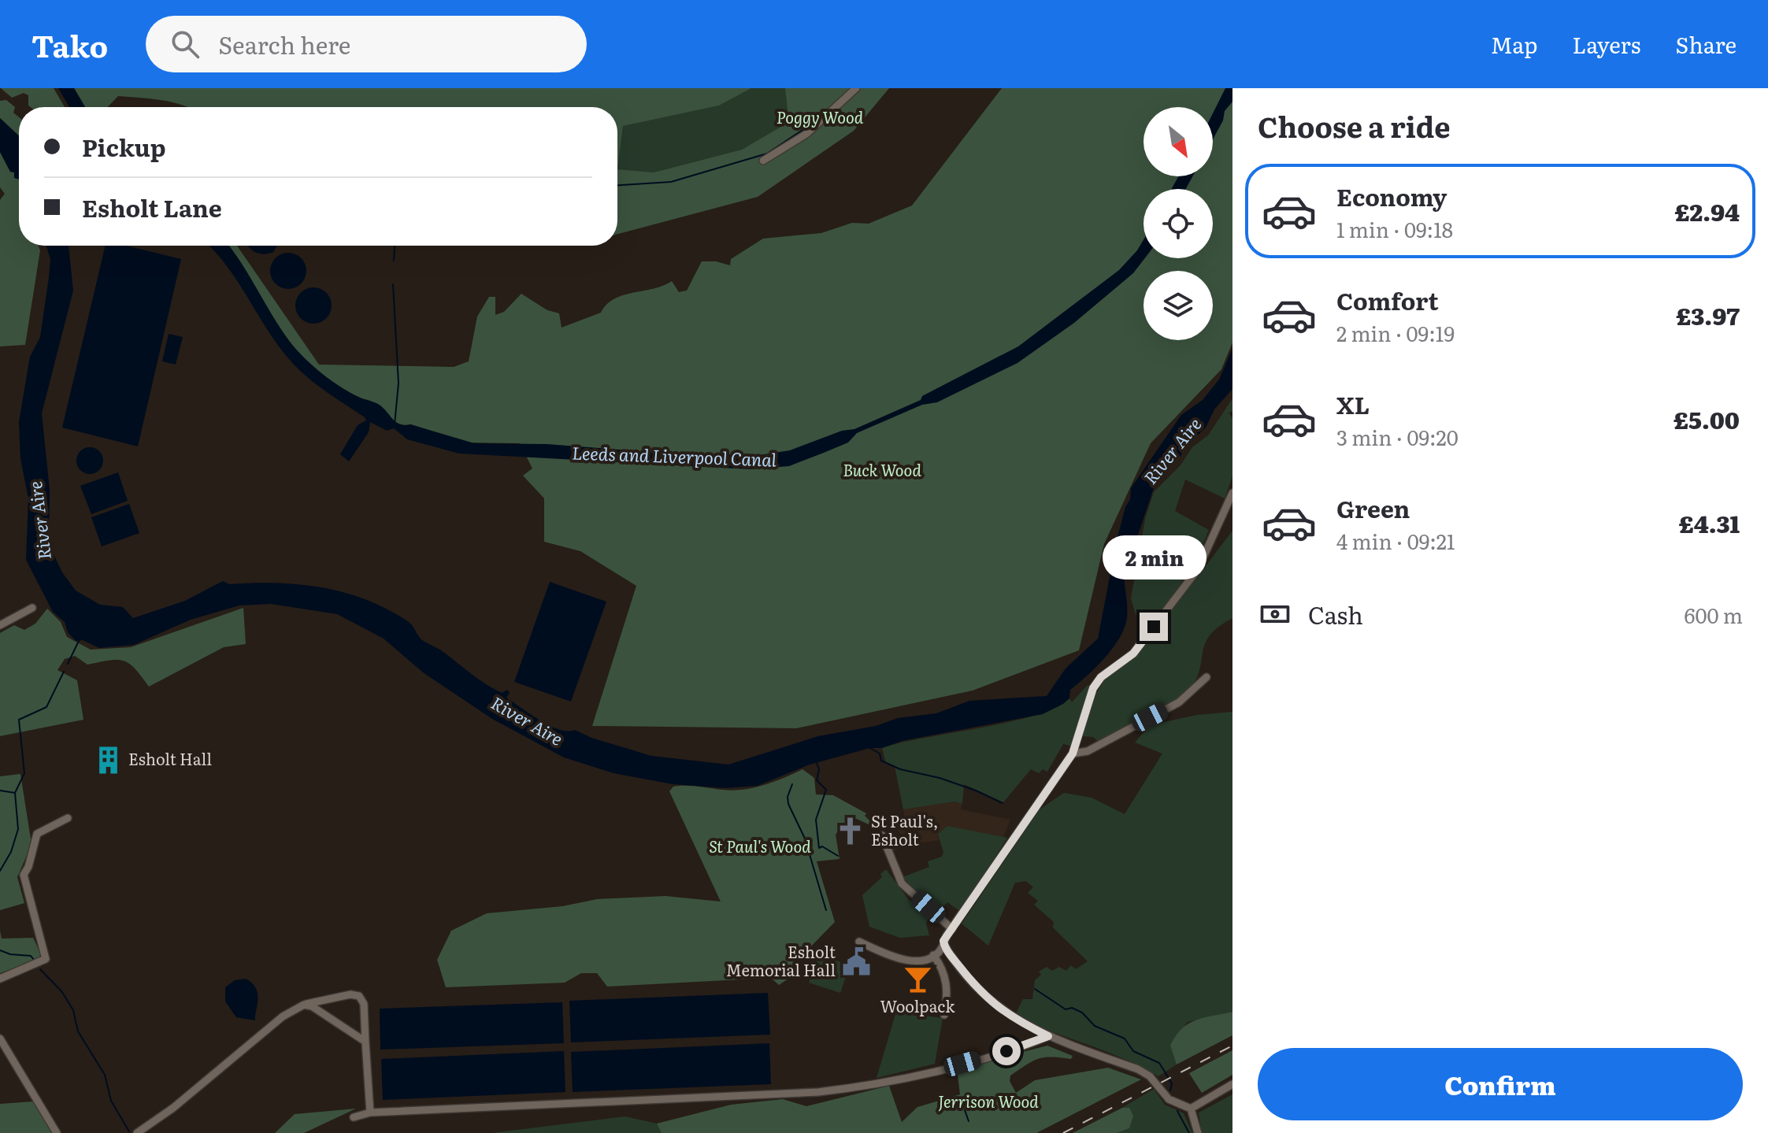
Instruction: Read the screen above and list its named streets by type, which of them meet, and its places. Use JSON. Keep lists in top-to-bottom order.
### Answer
{
  "water": ["River Aire", "Leeds and Liverpool Canal"],
  "parks": [
    "Poggy Wood",
    "Buck Wood",
    "St Paul's Wood",
    "Jerrison Wood"
  ],
  "places": {
    "building": ["Esholt Hall"],
    "church": ["St Paul's, Esholt"],
    "public building": ["Esholt Memorial Hall"],
    "bar": ["Woolpack"]
  },
  "north": "bottom right",
  "page": {
    "header": "Tako",
    "search": "Search here",
    "nav": ["Map", "Layers", "Share"],
    "heading": "Choose a ride",
    "banner": ["Pickup", "Esholt Lane"],
    "list": [
      {
        "name": "Economy",
        "note": "1 min · 09:18",
        "value": "£2.94"
      },
      {
        "name": "Comfort",
        "note": "2 min · 09:19",
        "value": "£3.97"
      },
      {
        "name": "XL",
        "note": "3 min · 09:20",
        "value": "£5.00"
      },
      {
        "name": "Green",
        "note": "4 min · 09:21",
        "value": "£4.31"
      }
    ],
    "bubble": "2 min",
    "pay": ["Cash", "600 m"],
    "buttons": "Confirm"
  }
}
